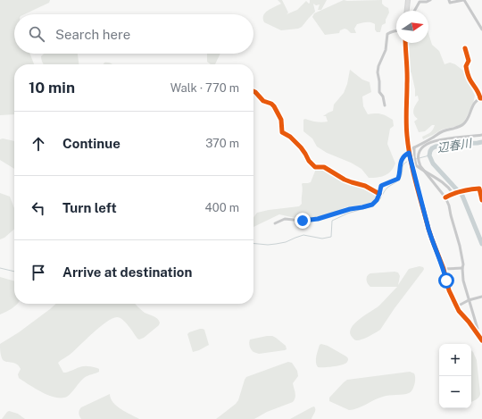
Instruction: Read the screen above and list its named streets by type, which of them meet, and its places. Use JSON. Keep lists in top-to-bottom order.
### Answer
{
  "water": ["辺春川"],
  "north": "right",
  "page": {
    "search": "Search here",
    "heading": ["10 min", "Walk · 770 m"],
    "list": [
      ["Continue", "370 m"],
      ["Turn left", "400 m"],
      "Arrive at destination"
    ],
    "map_buttons": ["+", "−"]
  }
}
